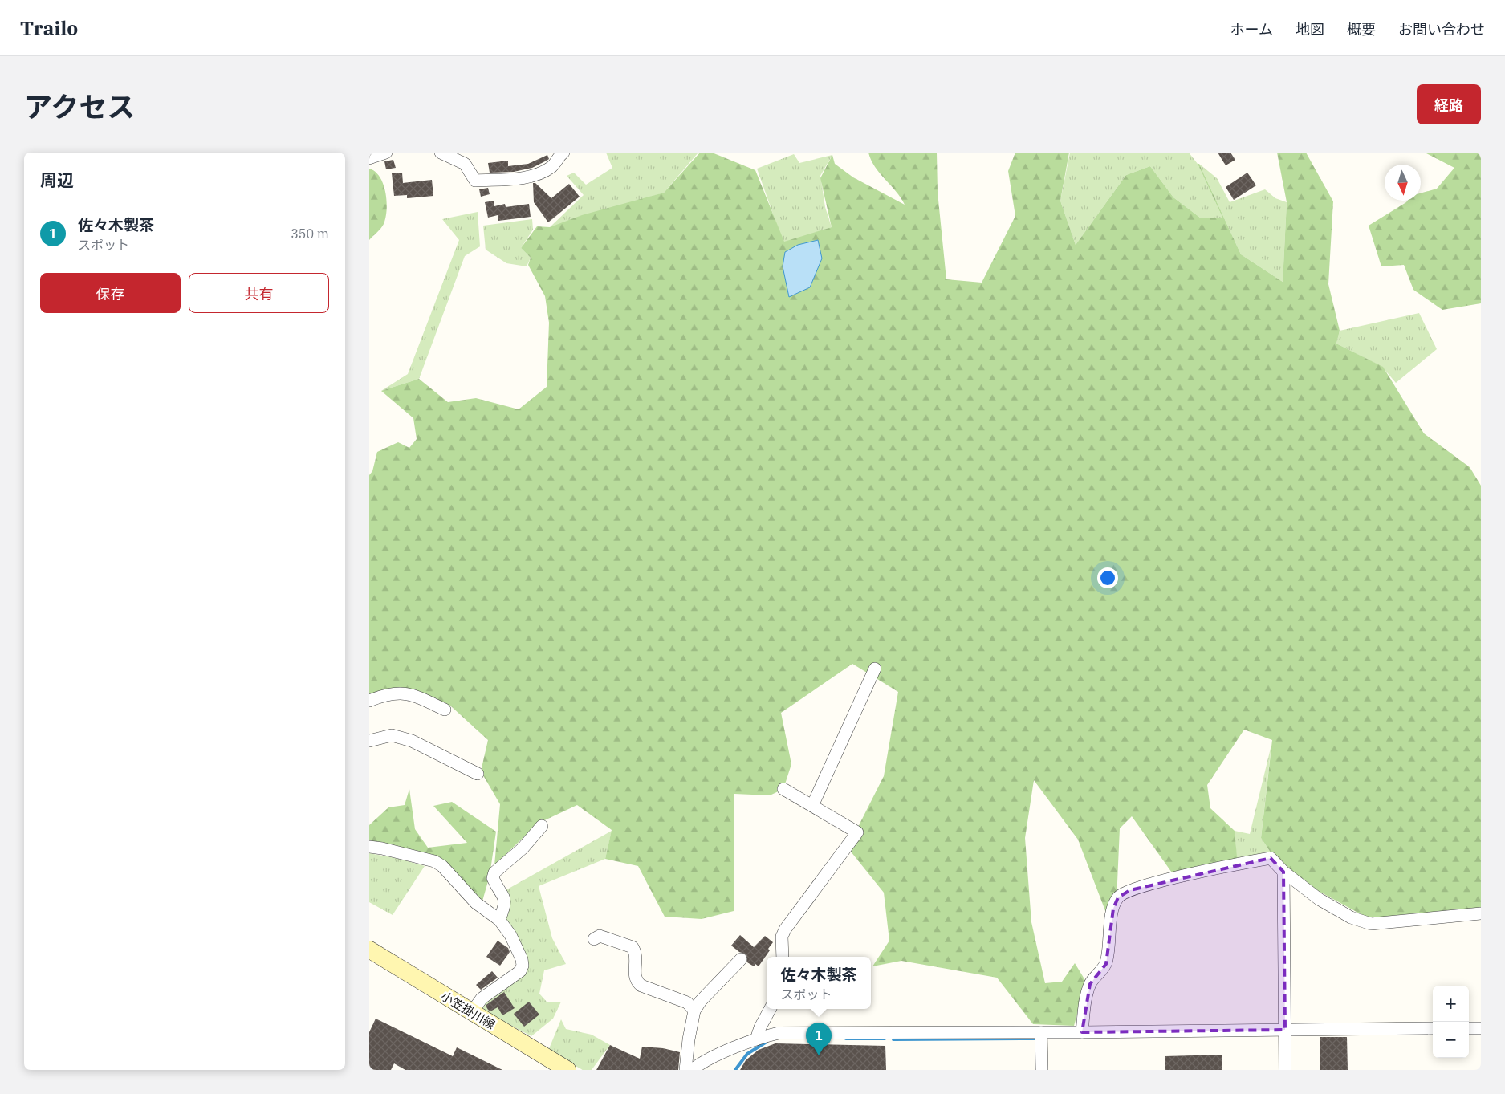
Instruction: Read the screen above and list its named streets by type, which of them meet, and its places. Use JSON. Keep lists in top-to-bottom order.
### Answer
{
  "streets": {
    "main road": ["小笠掛川線"]
  },
  "north": "bottom",
  "page": {
    "header": "Trailo",
    "nav": [
      "ホーム",
      "地図",
      "概要",
      "お問い合わせ"
    ],
    "title": "アクセス",
    "buttons": [
      "経路",
      ["保存", "共有"]
    ],
    "heading": "周辺",
    "list": [
      {
        "mark": "1",
        "name": "佐々木製茶",
        "note": "スポット",
        "value": "350 m"
      }
    ],
    "popup": ["佐々木製茶", "スポット"],
    "map_buttons": ["+", "−"],
    "pins": "1"
  }
}
